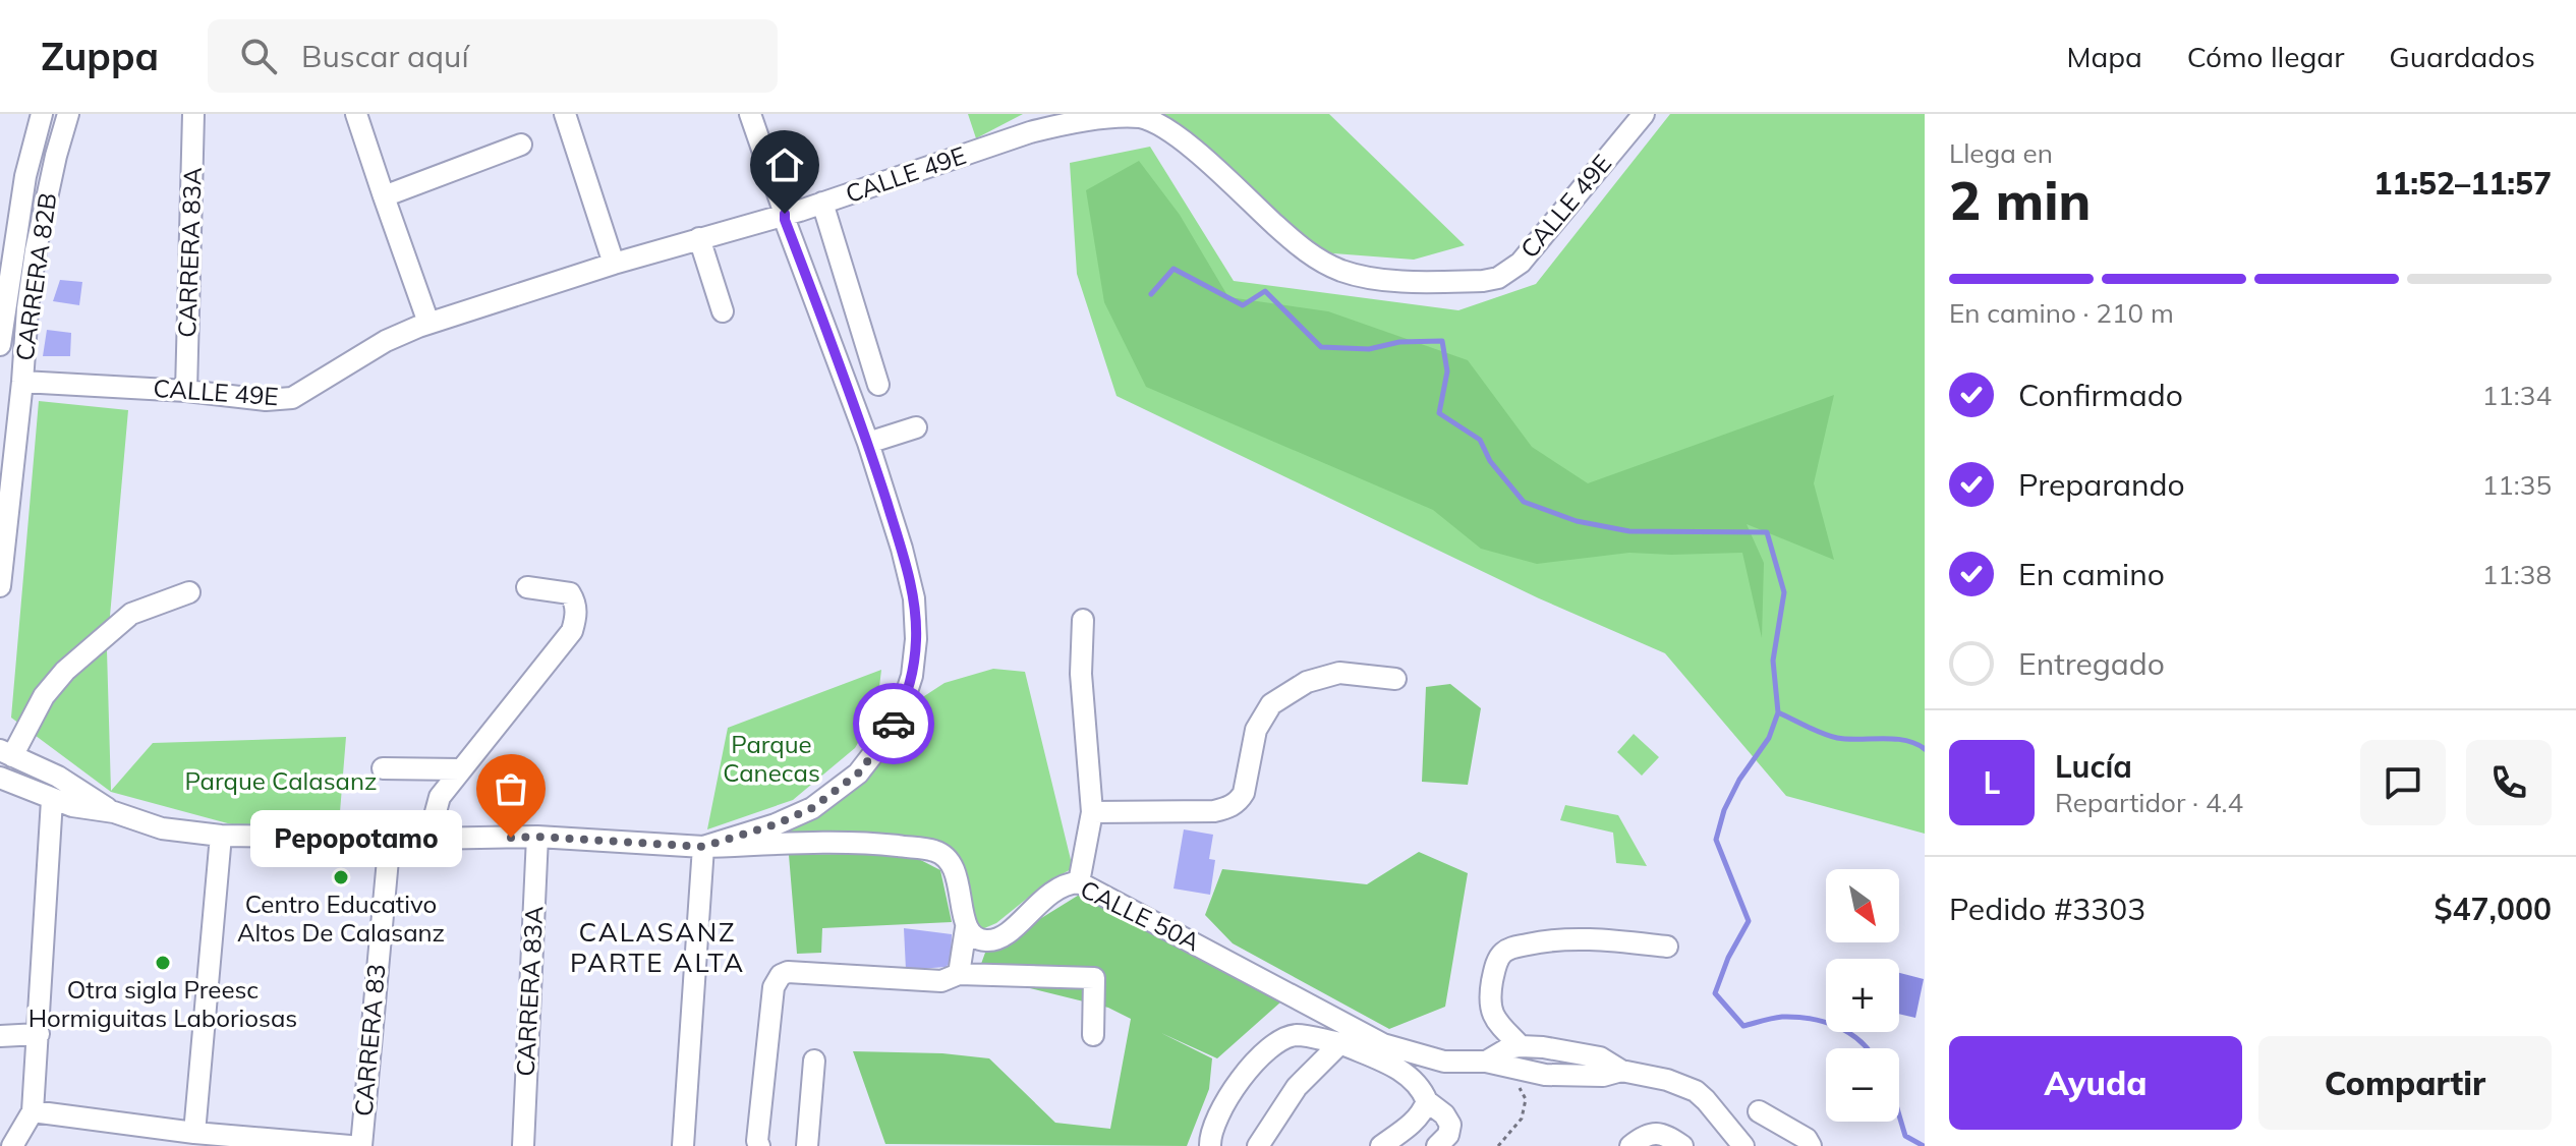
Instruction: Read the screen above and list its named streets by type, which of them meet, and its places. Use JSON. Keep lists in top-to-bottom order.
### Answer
{
  "streets": {
    "street": [
      "CALLE 49E",
      "CARRERA 83A",
      "CARRERA 82B",
      "CALLE 50A",
      "CARRERA 83"
    ]
  },
  "crossings": [
    ["CALLE 49E", "CARRERA 83A"],
    ["CALLE 49E", "CARRERA 82B"]
  ],
  "districts": ["CALASANZ PARTE ALTA"],
  "parks": ["Parque Canecas", "Parque Calasanz"],
  "places": ["Pepopotamo", "Centro Educativo Altos De Calasanz", "Otra sigla Preesc Hormiguitas Laboriosas"],
  "north": "bottom right",
  "page": {
    "header": "Zuppa",
    "search": "Buscar aquí",
    "nav": ["Mapa", "Cómo llegar", "Guardados"],
    "heading": ["2 min", "Llega en", "11:52–11:57"],
    "panel": [
      "Lucía",
      "Repartidor · 4.4",
      "Pedido #3303",
      "$47,000"
    ],
    "bar": "En camino · 210 m",
    "list": [
      ["Confirmado", "11:34"],
      ["Preparando", "11:35"],
      ["En camino", "11:38"],
      "Entregado"
    ],
    "round": "L",
    "bubble": "Pepopotamo",
    "map_buttons": ["+", "−"],
    "buttons": ["Ayuda", "Compartir"]
  }
}
